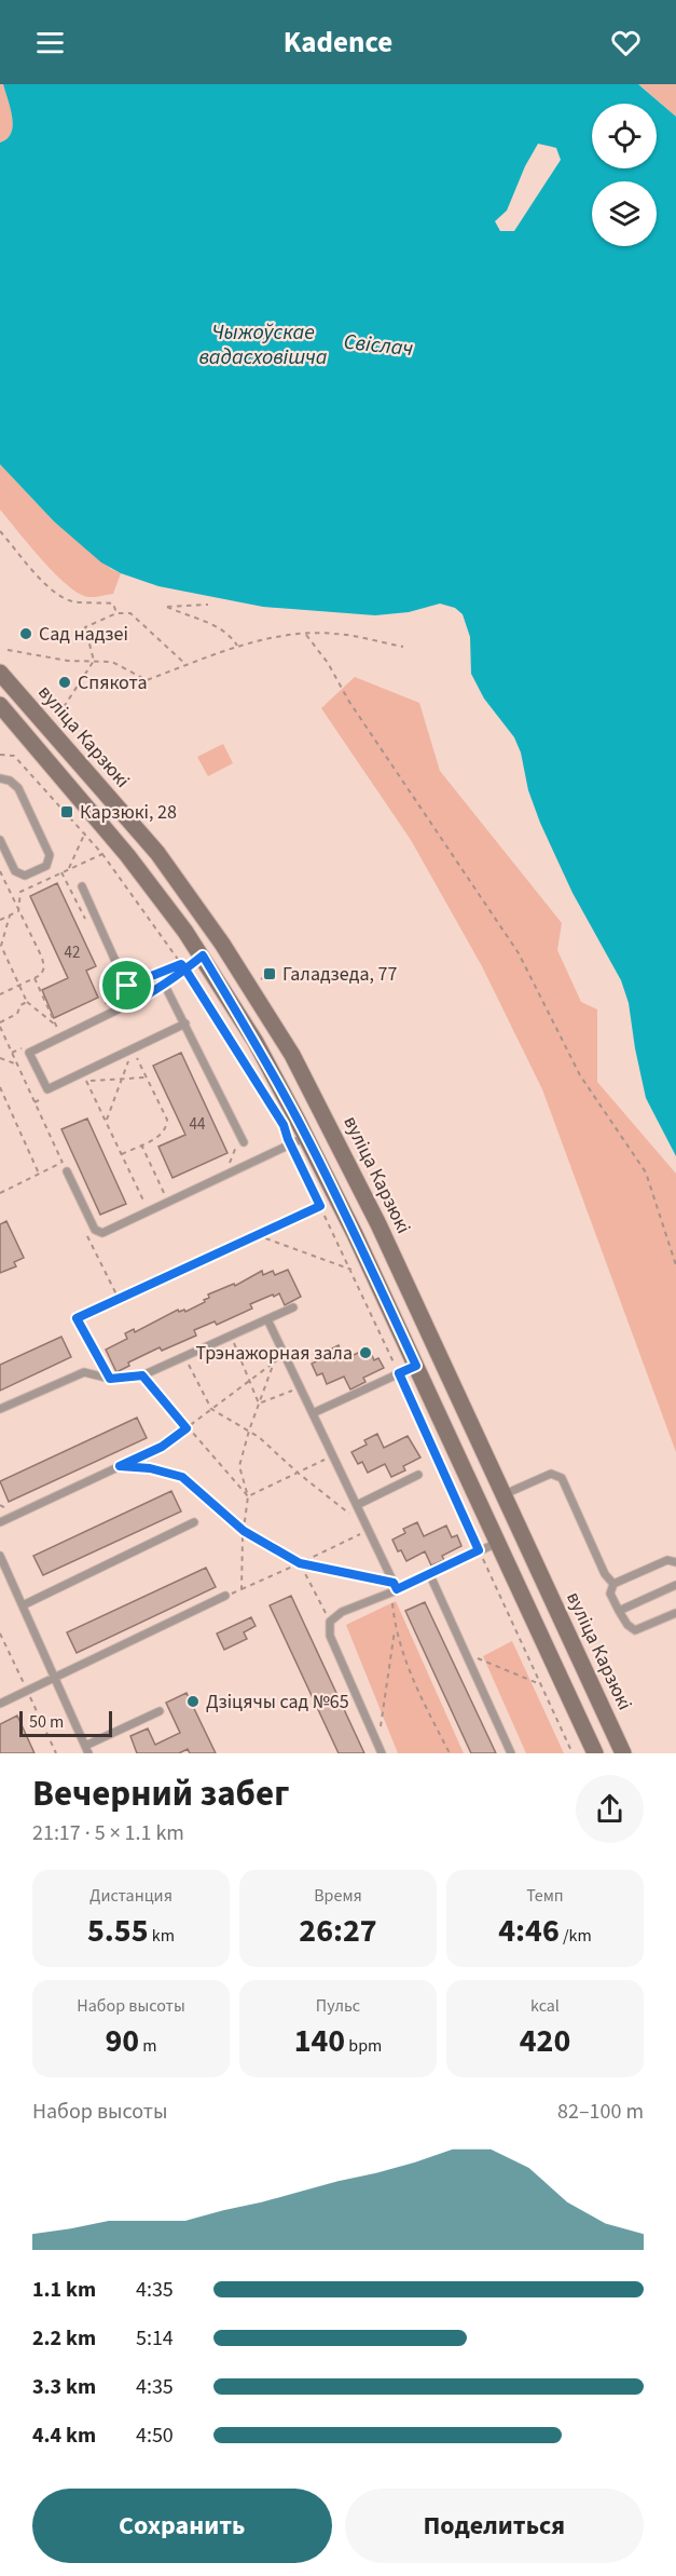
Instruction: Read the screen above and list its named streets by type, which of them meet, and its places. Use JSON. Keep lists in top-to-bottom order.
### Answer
{
  "streets": {
    "street": ["вуліца Карзюкі"]
  },
  "water": ["Чыжоўскае вадасховішча", "Свіслач"],
  "places": {
    "other": [
      "Сад надзеі",
      "Спякота",
      "Трэнажорная зала",
      "Дзіцячы сад №65"
    ],
    "transit": ["Карзюкі, 28", "Галадзеда, 77"]
  },
  "house_numbers": ["42", "44"],
  "scale_bar": "50 m",
  "page": {
    "header": "Kadence",
    "scale": "50 m",
    "heading": ["Вечерний забег", "21:17 · 5 × 1.1 km"],
    "stats": [
      ["Дистанция", "5.55 km"],
      ["Время", "26:27"],
      ["Темп", "4:46 /km"],
      ["Набор высоты", "90 m"],
      ["Пульс", "140 bpm"],
      ["kcal", "420"]
    ],
    "chart": ["Набор высоты", "82–100 m"],
    "list": [
      {
        "name": "1.1 km",
        "note": "4:35"
      },
      {
        "name": "2.2 km",
        "note": "5:14"
      },
      {
        "name": "3.3 km",
        "note": "4:35"
      },
      {
        "name": "4.4 km",
        "note": "4:50"
      }
    ],
    "buttons": ["Сохранить", "Поделиться"]
  }
}
